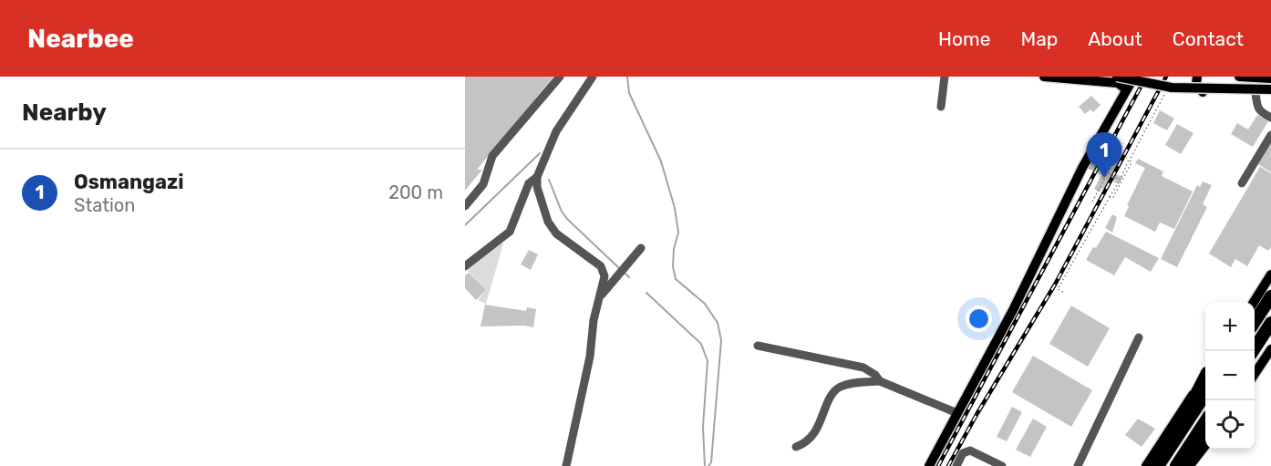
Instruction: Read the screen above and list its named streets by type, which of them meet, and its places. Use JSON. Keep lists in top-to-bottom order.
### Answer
{
  "page": {
    "header": "Nearbee",
    "nav": [
      "Home",
      "Map",
      "About",
      "Contact"
    ],
    "heading": "Nearby",
    "pins": "1",
    "list": [
      {
        "mark": "1",
        "name": "Osmangazi",
        "note": "Station",
        "value": "200 m"
      }
    ],
    "map_buttons": ["+", "−"]
  }
}
